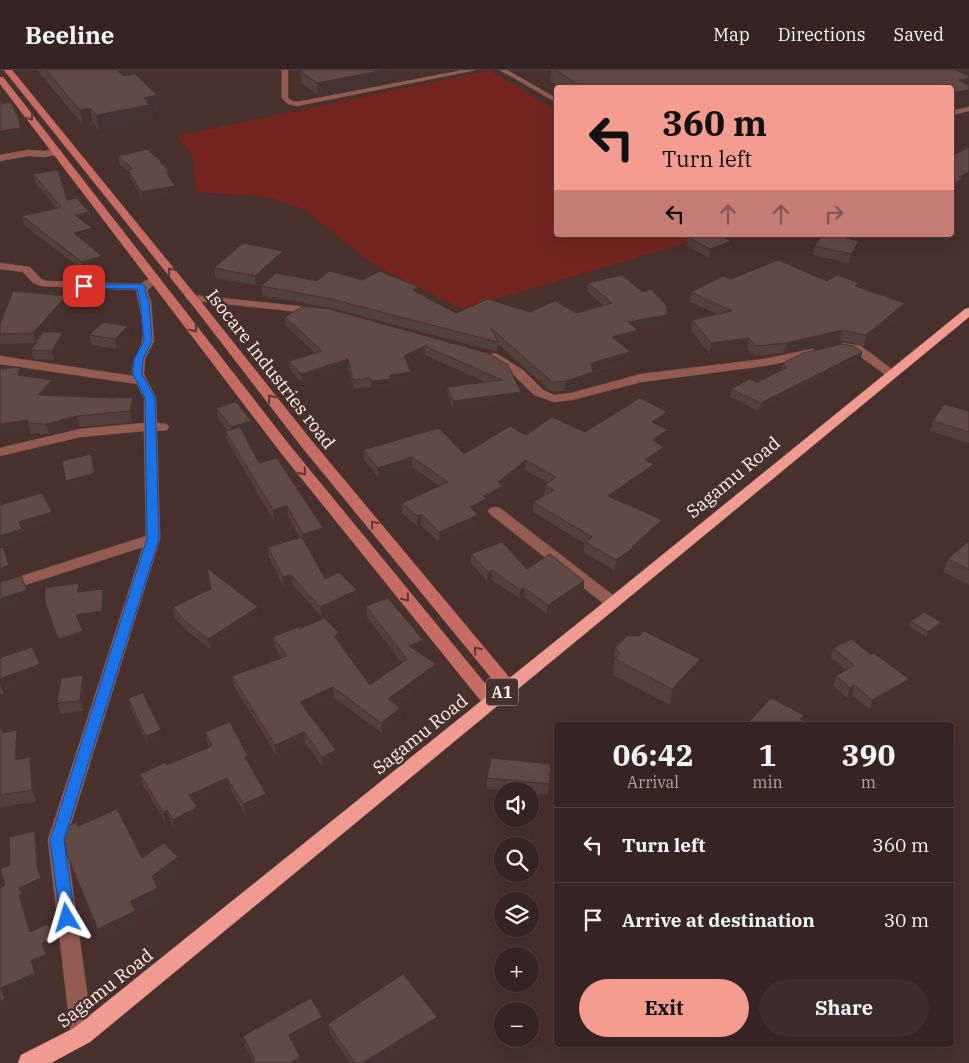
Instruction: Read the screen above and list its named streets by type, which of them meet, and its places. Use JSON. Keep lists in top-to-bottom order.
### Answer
{
  "streets": {
    "highway": ["Sagamu Road", "A1"],
    "street": ["Isocare Industries road"]
  },
  "crossings": [
    ["Isocare Industries road", "Sagamu Road"]
  ],
  "page": {
    "header": "Beeline",
    "nav": ["Map", "Directions", "Saved"],
    "turn": ["360 m", "Turn left"],
    "eta": [
      "06:42",
      "Arrival",
      "1",
      "min",
      "390",
      "m"
    ],
    "map_buttons": ["+", "−"],
    "list": [
      {
        "name": "Turn left",
        "value": "360 m"
      },
      {
        "name": "Arrive at destination",
        "value": "30 m"
      }
    ],
    "buttons": ["Exit", "Share"]
  }
}
